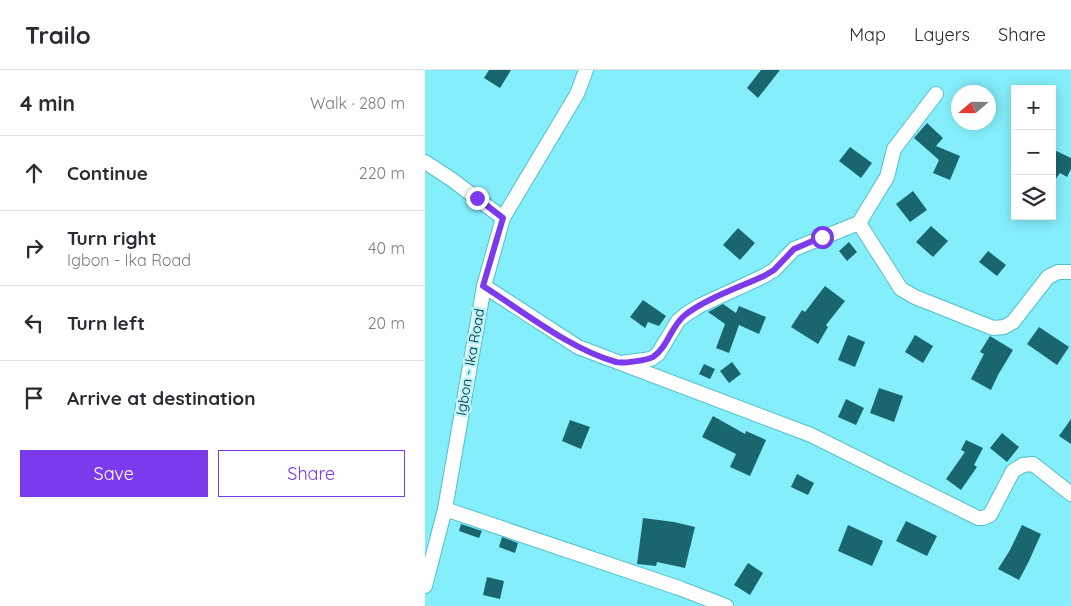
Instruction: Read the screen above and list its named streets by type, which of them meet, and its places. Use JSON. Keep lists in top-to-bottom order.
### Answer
{
  "streets": {
    "street": ["Igbon - Ika Road"]
  },
  "north": "left",
  "page": {
    "header": "Trailo",
    "nav": ["Map", "Layers", "Share"],
    "heading": ["4 min", "Walk · 280 m"],
    "map_buttons": ["+", "−"],
    "list": [
      ["Continue", "220 m"],
      ["Turn right", "Igbon - Ika Road", "40 m"],
      ["Turn left", "20 m"],
      "Arrive at destination"
    ],
    "buttons": ["Save", "Share"]
  }
}
